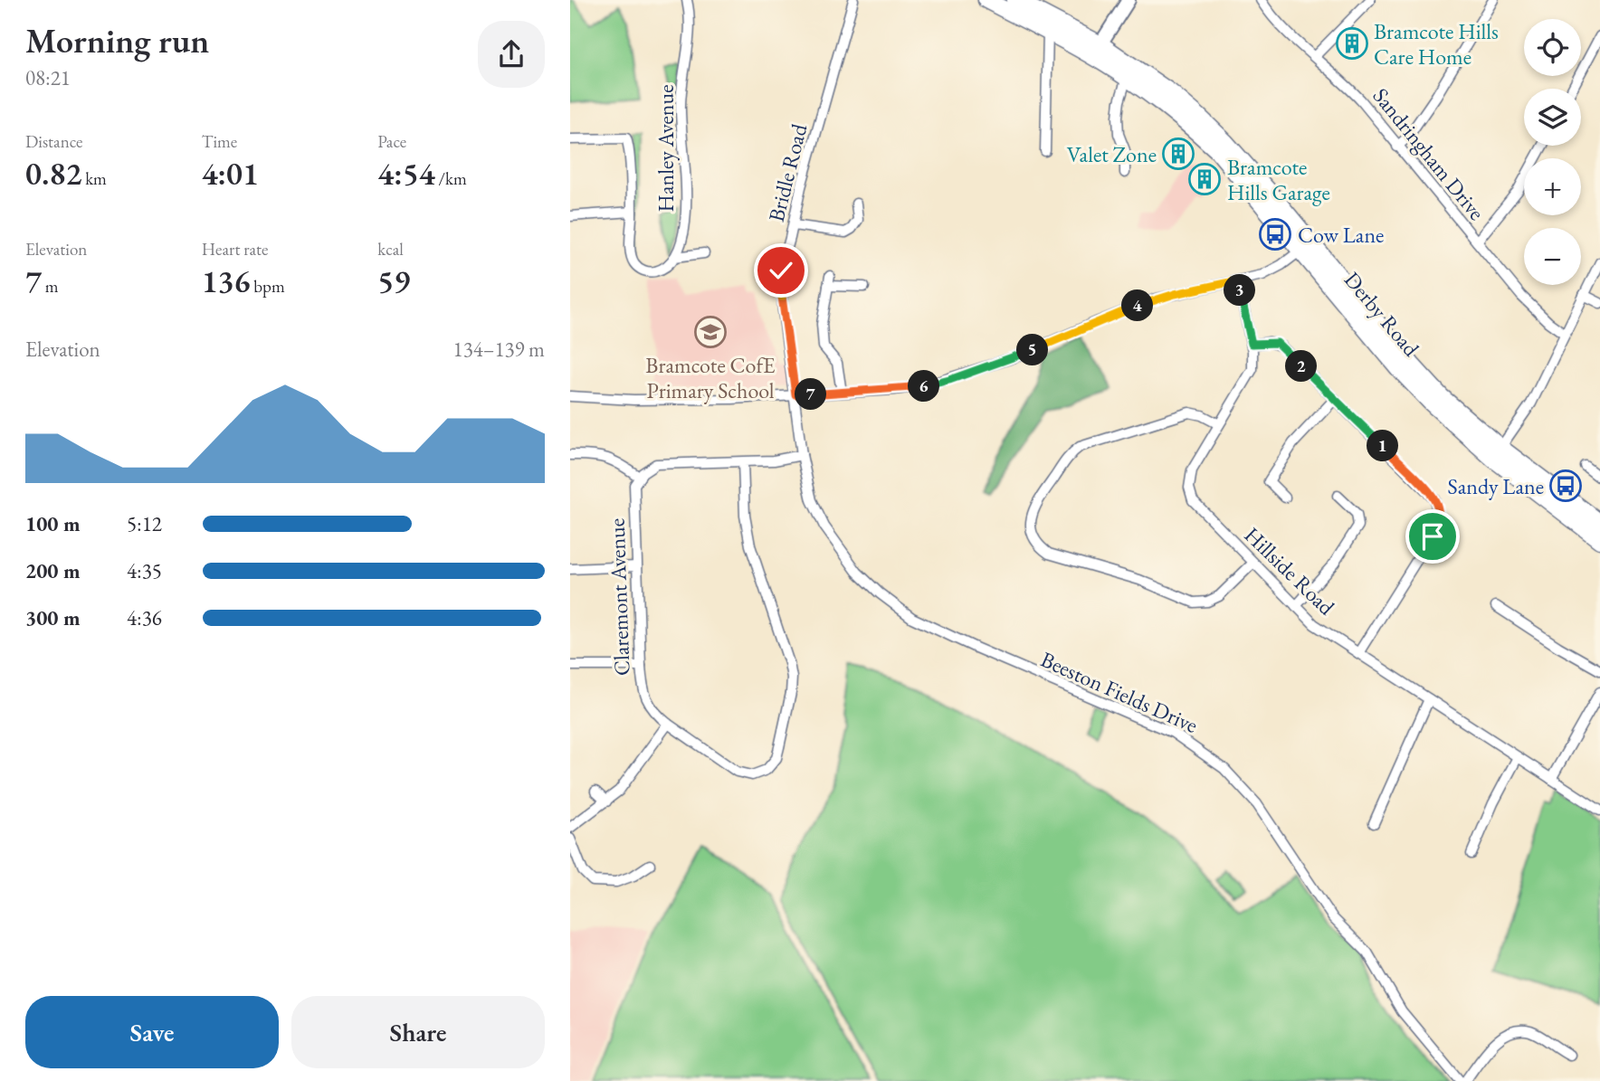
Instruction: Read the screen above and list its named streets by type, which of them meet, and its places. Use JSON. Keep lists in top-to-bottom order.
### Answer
{
  "streets": {
    "highway": ["Derby Road"],
    "street": [
      "Hanley Avenue",
      "Sandringham Drive",
      "Bridle Road",
      "Hillside Road",
      "Claremont Avenue",
      "Beeston Fields Drive"
    ]
  },
  "crossings": [
    ["Bridle Road", "Beeston Fields Drive"]
  ],
  "places": {
    "building": ["Bramcote Hills Care Home", "Valet Zone", "Bramcote Hills Garage"],
    "bus stop": ["Cow Lane", "Sandy Lane"],
    "school or university": ["Bramcote CofE Primary School"]
  },
  "page": {
    "heading": ["Morning run", "08:21"],
    "map_buttons": ["+", "−"],
    "stats": [
      ["Distance", "0.82 km"],
      ["Time", "4:01"],
      ["Pace", "4:54 /km"],
      ["Elevation", "7 m"],
      ["Heart rate", "136 bpm"],
      ["kcal", "59"]
    ],
    "pins": [
      "3",
      "4",
      "5",
      "2",
      "6",
      "7",
      "1"
    ],
    "chart": ["Elevation", "134–139 m"],
    "list": [
      {
        "name": "100 m",
        "note": "5:12"
      },
      {
        "name": "200 m",
        "note": "4:35"
      },
      {
        "name": "300 m",
        "note": "4:36"
      }
    ],
    "buttons": ["Save", "Share"]
  }
}
